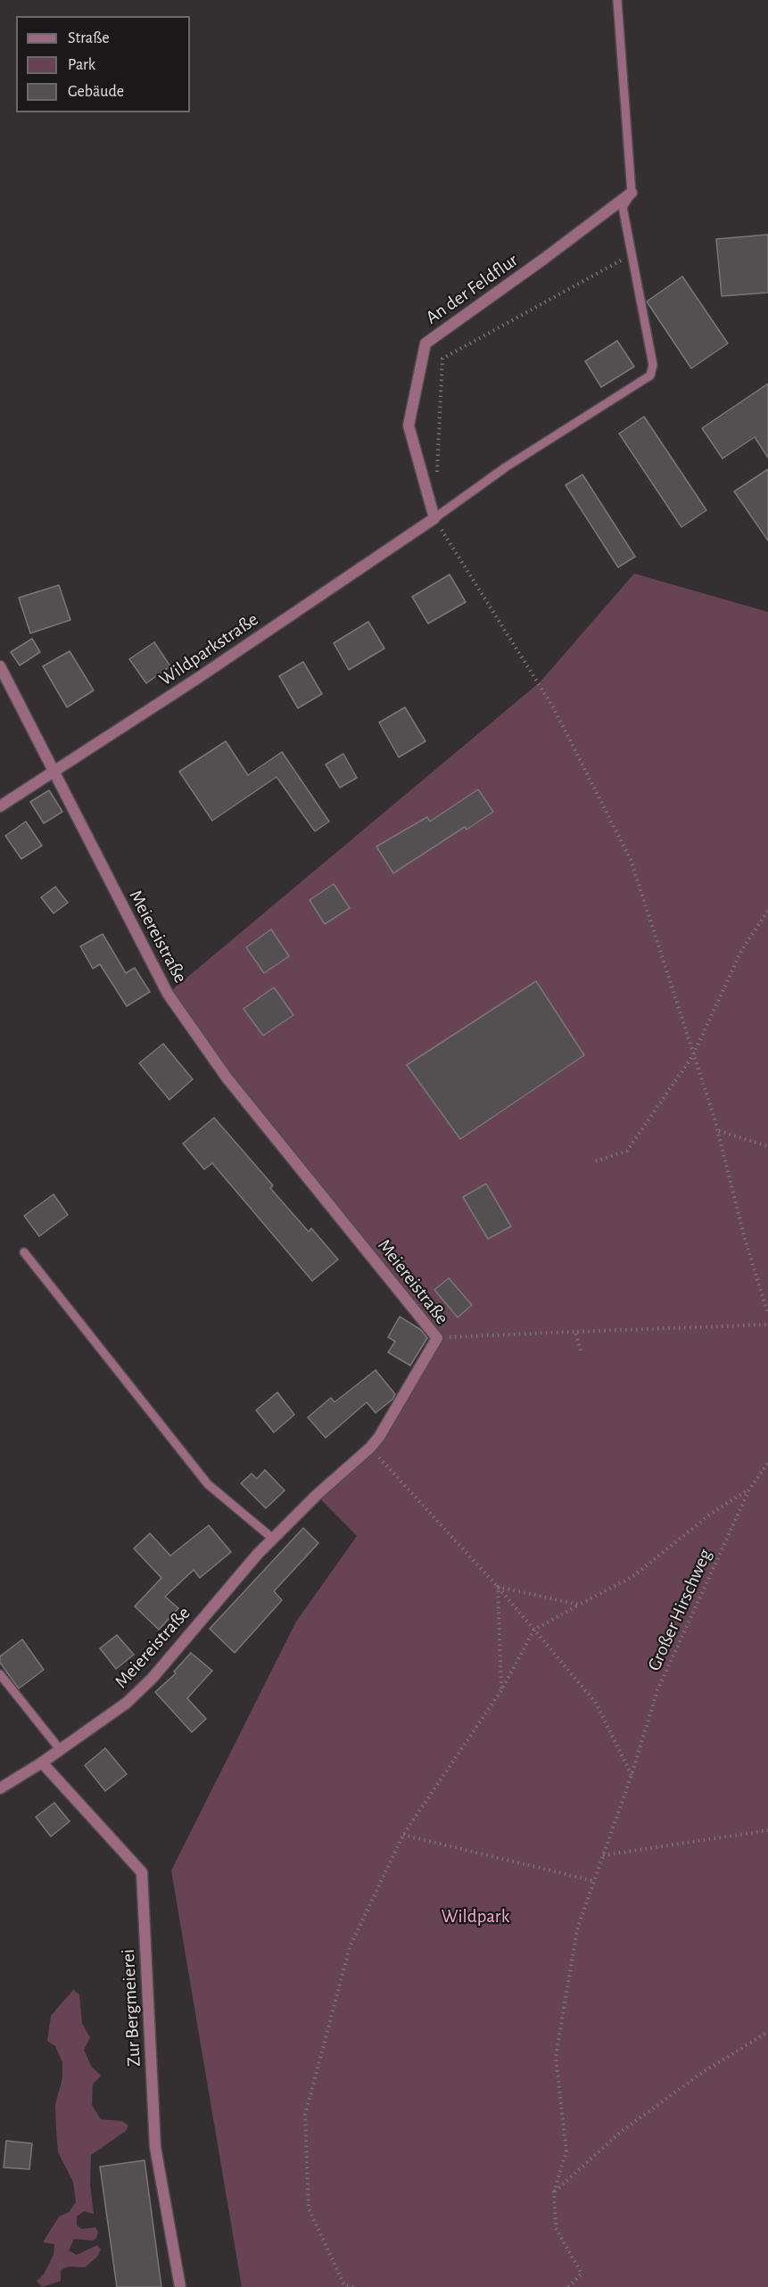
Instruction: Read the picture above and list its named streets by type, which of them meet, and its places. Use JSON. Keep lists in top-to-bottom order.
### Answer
{
  "streets": {
    "street": [
      "An der Feldflur",
      "Wildparkstraße",
      "Meiereistraße",
      "Zur Bergmeierei"
    ],
    "path": ["Großer Hirschweg"]
  },
  "crossings": [
    ["An der Feldflur", "Wildparkstraße"],
    ["Wildparkstraße", "Meiereistraße"],
    ["Meiereistraße", "Zur Bergmeierei"]
  ],
  "parks": ["Wildpark"],
  "legend": ["Straße", "Park", "Gebäude"]
}
